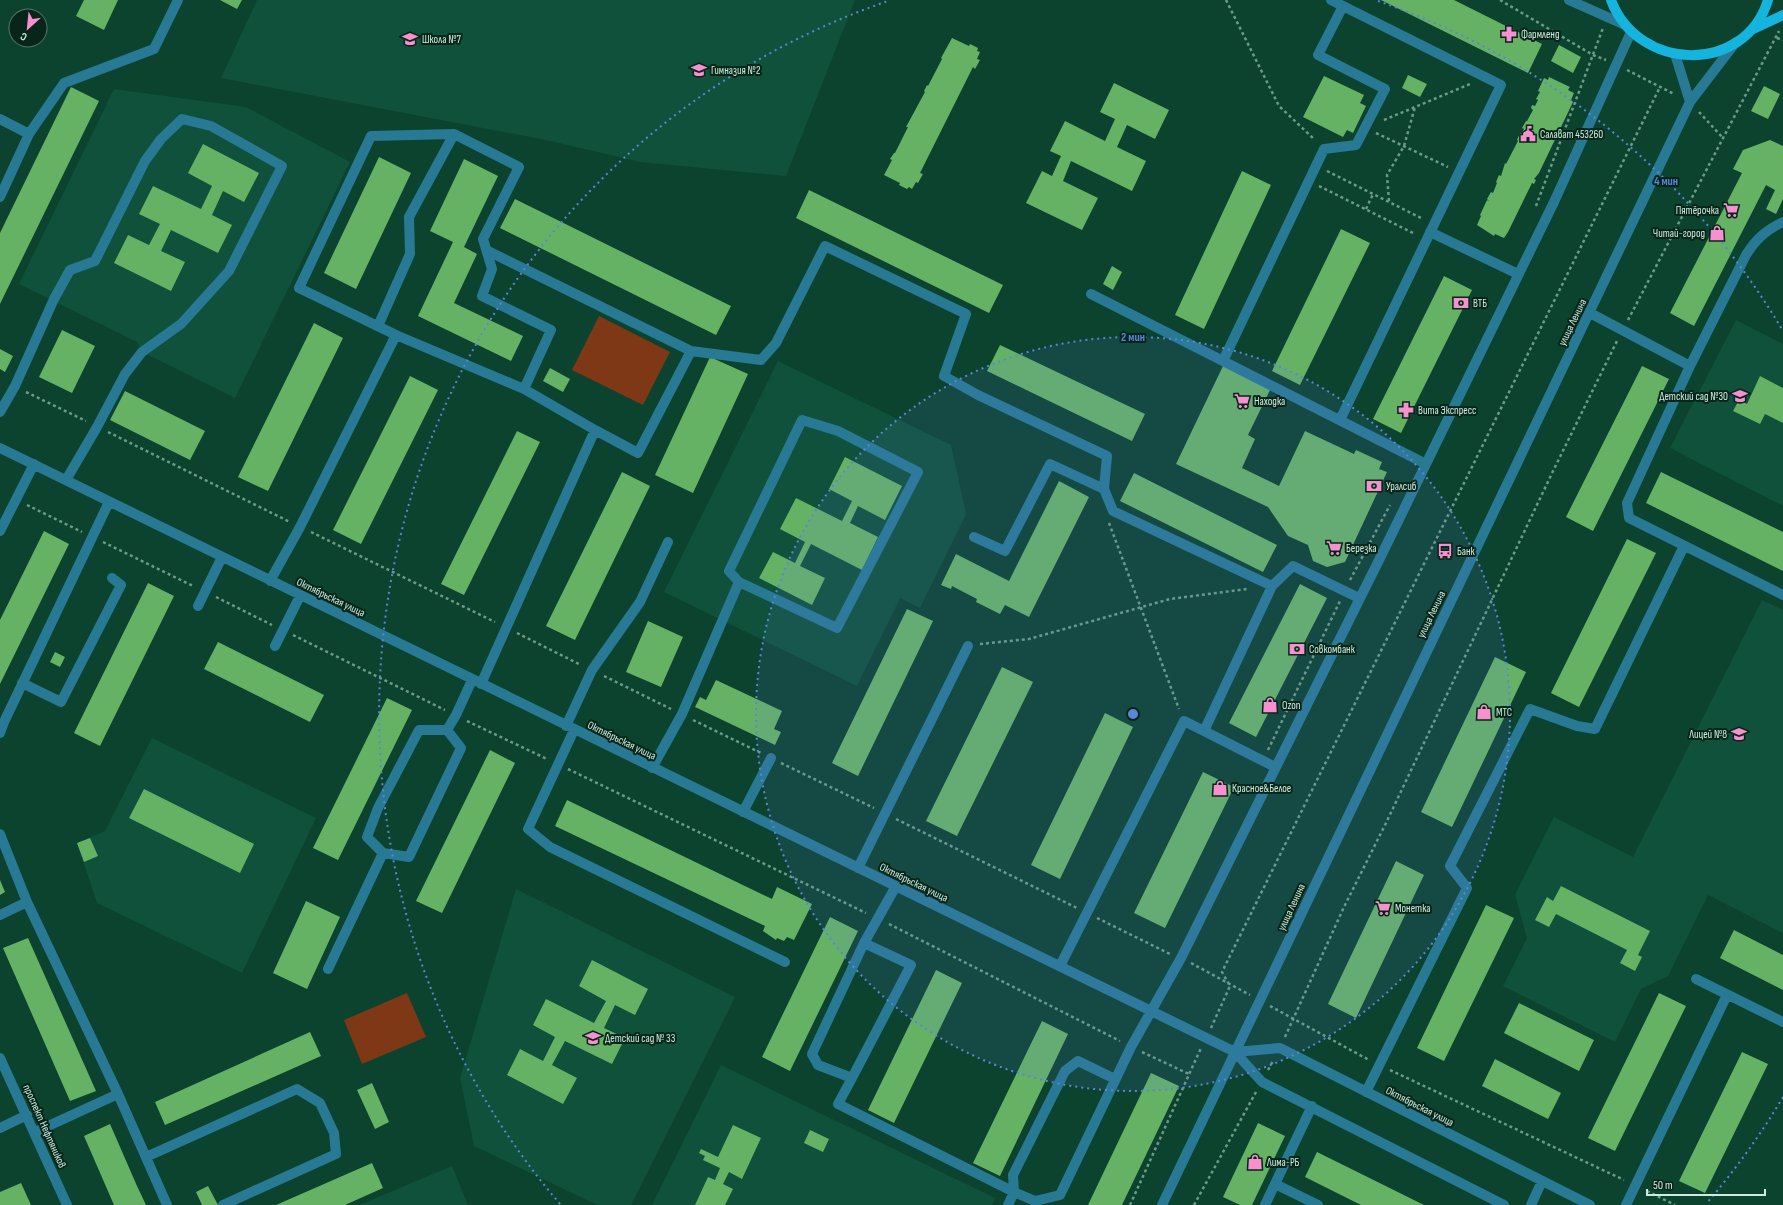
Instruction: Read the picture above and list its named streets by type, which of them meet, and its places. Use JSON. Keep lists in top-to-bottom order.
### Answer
{
  "streets": {
    "main road": ["улица Ленина"],
    "street": ["Октябрьская улица", "проспект Нефтяников"]
  },
  "crossings": [
    ["улица Ленина", "Октябрьская улица"]
  ],
  "places": {
    "pharmacy": ["Фармленд", "Вита Экспресс"],
    "school or university": [
      "Школа №7",
      "Гимназия №2",
      "Детский сад №30",
      "Лицей №8",
      "Детский сад № 33"
    ],
    "public building": ["Салават 453260"],
    "supermarket": [
      "Пятёрочка",
      "Находка",
      "Березка",
      "Монетка"
    ],
    "shop": [
      "Читай-город",
      "Ozon",
      "МТС",
      "Красное&Белое",
      "Лима-РБ"
    ],
    "bank": ["ВТБ", "Уралсиб", "Совкомбанк"],
    "bus stop": ["Банк"]
  },
  "scale_bar": "50 m",
  "north": "bottom left",
  "rings": ["4 мин", "2 мин"]
}
